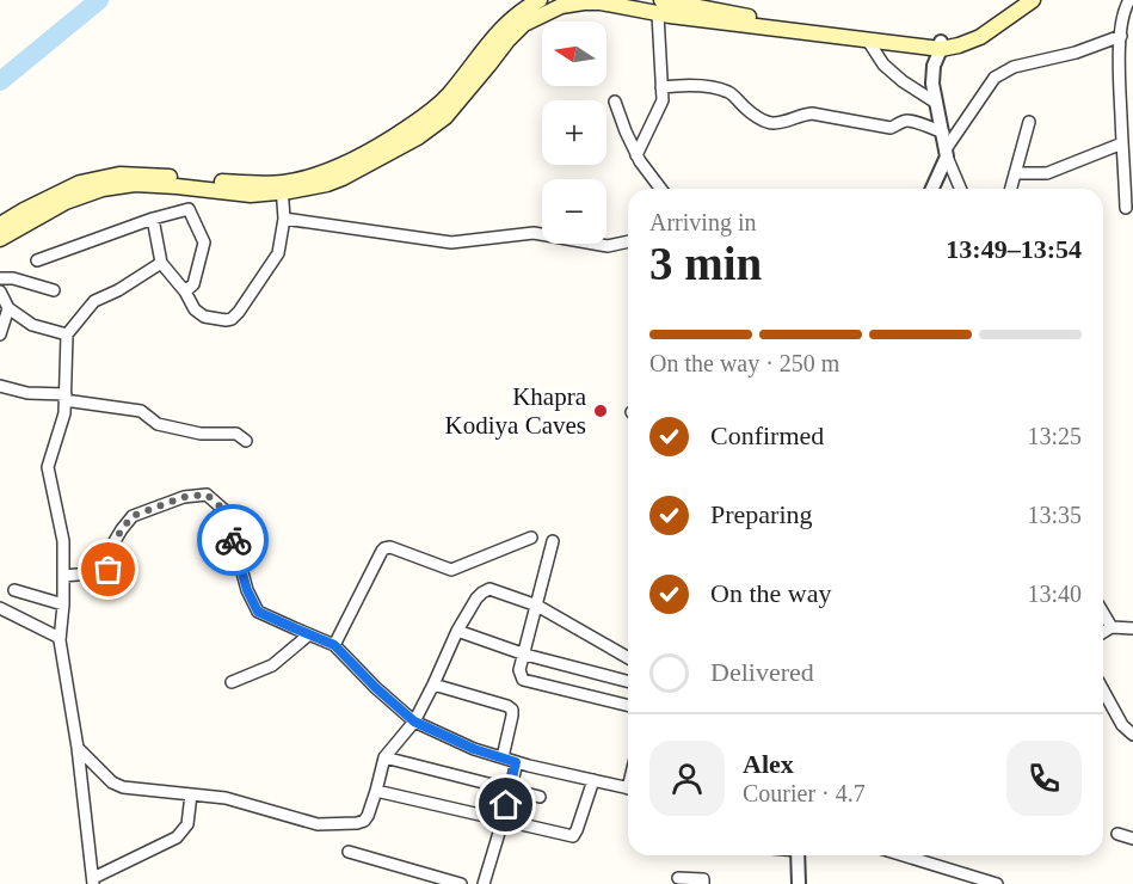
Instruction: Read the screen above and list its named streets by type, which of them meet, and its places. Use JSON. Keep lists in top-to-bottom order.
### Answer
{
  "places": ["Khapra Kodiya Caves"],
  "north": "left",
  "page": {
    "map_buttons": ["+", "−"],
    "heading": ["3 min", "Arriving in", "13:49–13:54"],
    "panel": ["Alex", "Courier · 4.7"],
    "bar": "On the way · 250 m",
    "list": [
      ["Confirmed", "13:25"],
      ["Preparing", "13:35"],
      ["On the way", "13:40"],
      "Delivered"
    ]
  }
}
